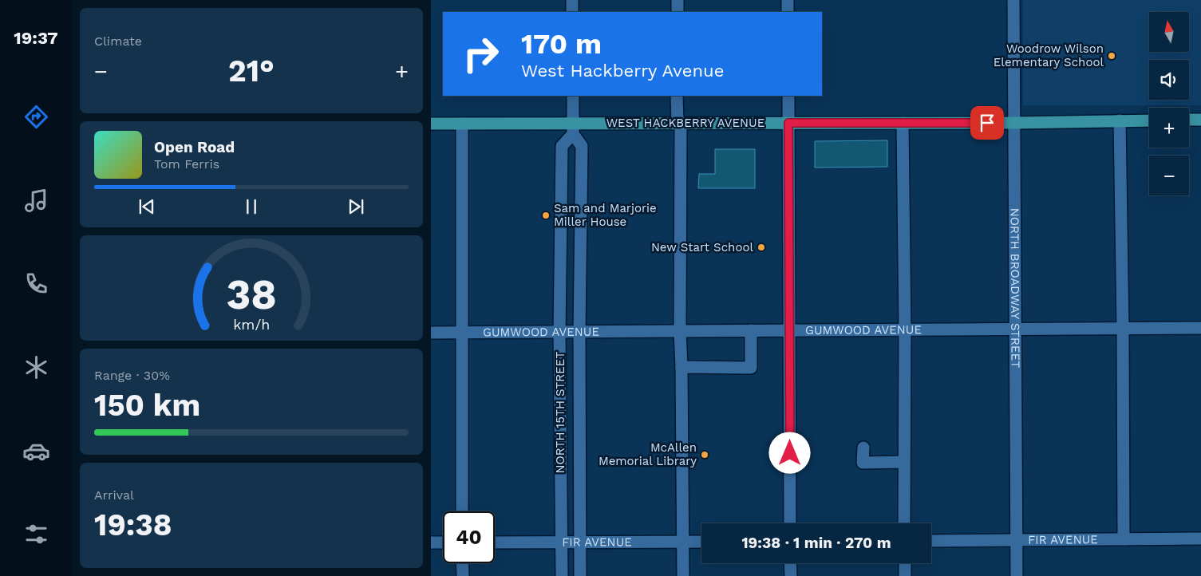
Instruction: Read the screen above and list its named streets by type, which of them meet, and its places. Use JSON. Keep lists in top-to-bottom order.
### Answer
{
  "streets": {
    "main road": ["WEST HACKBERRY AVENUE"],
    "street": [
      "NORTH BROADWAY STREET",
      "GUMWOOD AVENUE",
      "NORTH 15TH STREET",
      "FIR AVENUE"
    ]
  },
  "crossings": [
    ["WEST HACKBERRY AVENUE", "NORTH BROADWAY STREET"],
    ["WEST HACKBERRY AVENUE", "NORTH 15TH STREET"],
    ["NORTH BROADWAY STREET", "GUMWOOD AVENUE"],
    ["NORTH BROADWAY STREET", "FIR AVENUE"],
    ["GUMWOOD AVENUE", "NORTH 15TH STREET"],
    ["NORTH 15TH STREET", "FIR AVENUE"]
  ],
  "places": [
    "Woodrow Wilson Elementary School",
    "Sam and Marjorie Miller House",
    "New Start School",
    "McAllen Memorial Library"
  ],
  "north": "top",
  "page": {
    "tabs": "19:37",
    "tile": [
      "Climate",
      ["Range · 30%", "150 km"],
      ["Arrival", "19:38"]
    ],
    "map_buttons": ["+", "−"],
    "turn": ["170 m", "West Hackberry Avenue"],
    "heat": ["−", "21°", "+"],
    "song": ["Open Road", "Tom Ferris"],
    "limit": "40",
    "trip": "19:38 · 1 min · 270 m",
    "gauge": ["38", "km/h"]
  }
}
